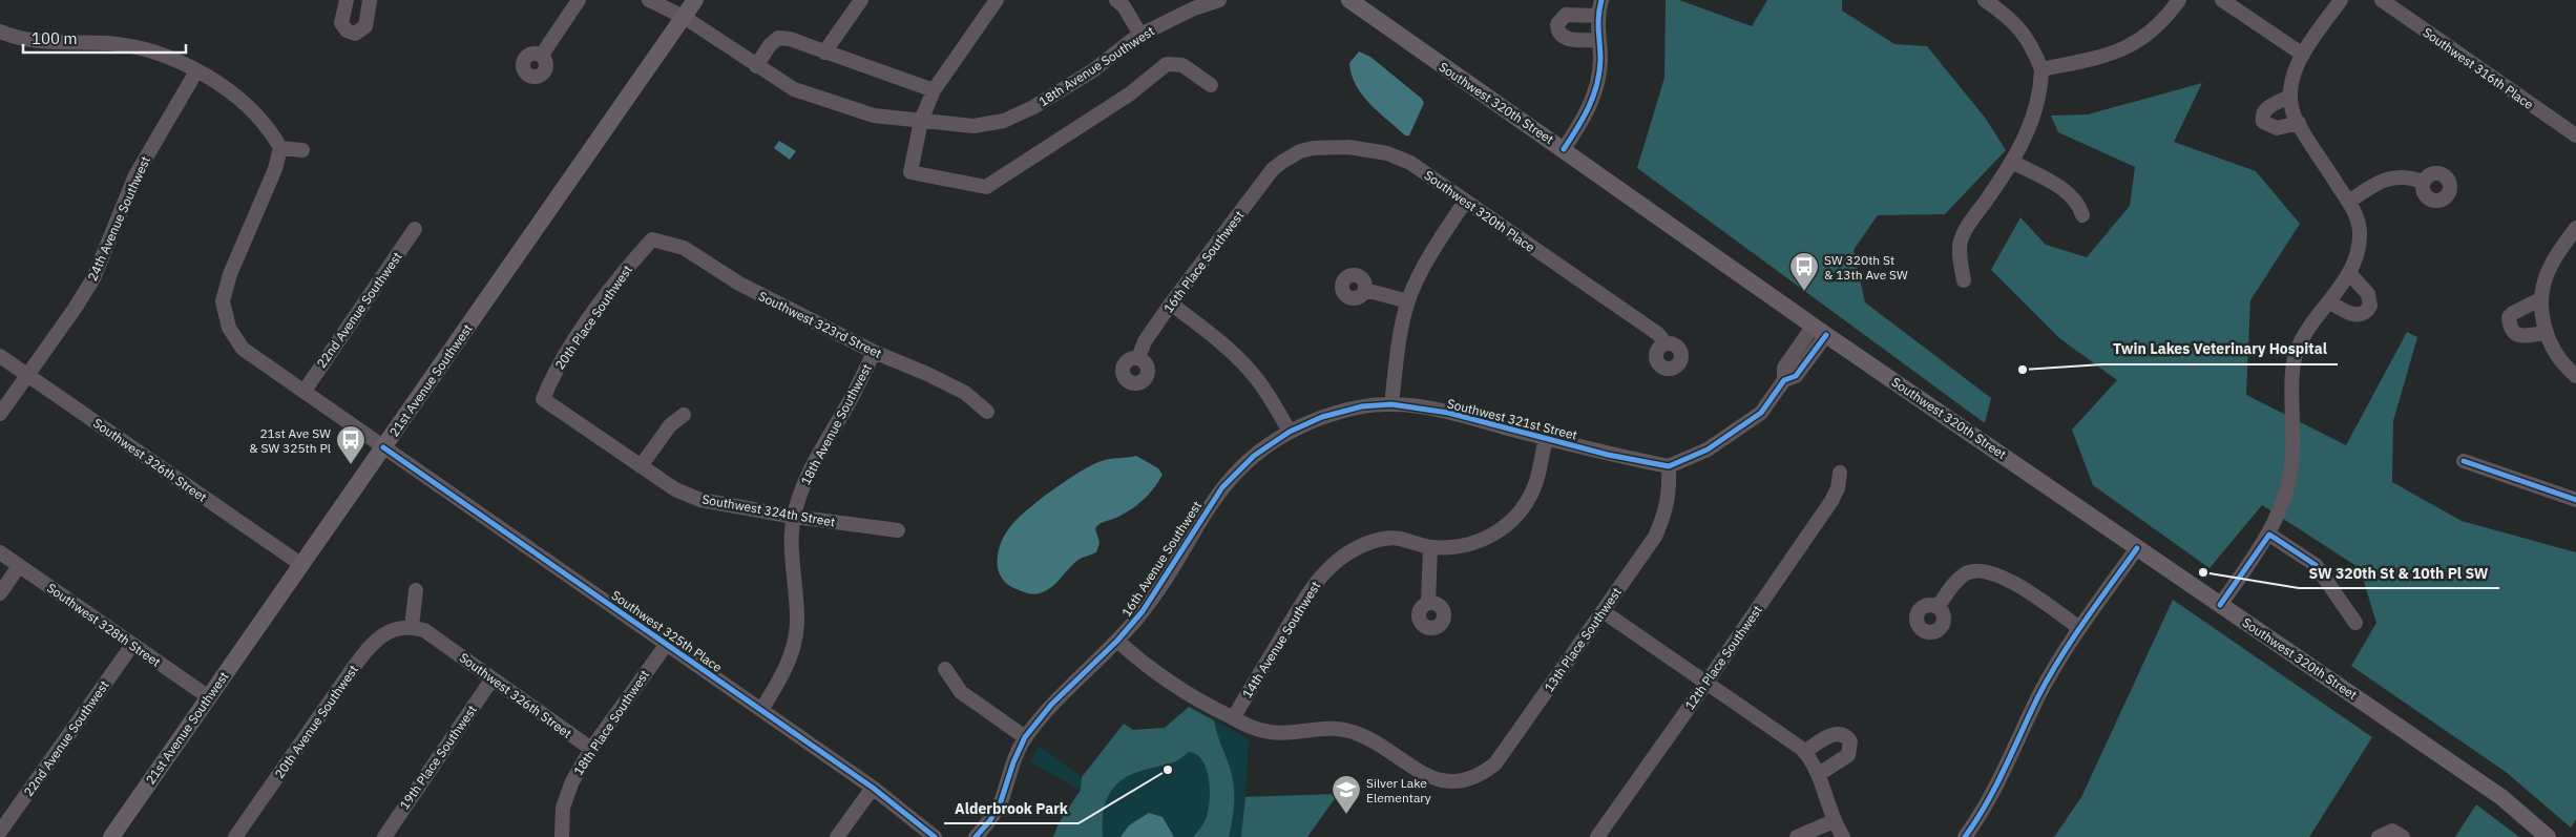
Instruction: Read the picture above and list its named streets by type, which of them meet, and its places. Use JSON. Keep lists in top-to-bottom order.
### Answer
{
  "streets": {
    "main road": ["Southwest 320th Street", "21st Avenue Southwest"],
    "street": [
      "18th Avenue Southwest",
      "Southwest 316th Place",
      "Southwest 320th Place",
      "24th Avenue Southwest",
      "16th Place Southwest",
      "22nd Avenue Southwest",
      "20th Place Southwest",
      "Southwest 323rd Street",
      "Southwest 321st Street",
      "Southwest 326th Street",
      "Southwest 324th Street",
      "16th Avenue Southwest",
      "Southwest 328th Street",
      "Southwest 325th Place",
      "14th Avenue Southwest",
      "13th Place Southwest",
      "12th Place Southwest",
      "20th Avenue Southwest",
      "18th Place Southwest",
      "19th Place Southwest"
    ]
  },
  "crossings": [
    ["18th Avenue Southwest", "Southwest 323rd Street"],
    ["18th Avenue Southwest", "21st Avenue Southwest"],
    ["18th Avenue Southwest", "Southwest 324th Street"],
    ["18th Avenue Southwest", "Southwest 325th Place"],
    ["Southwest 320th Place", "16th Place Southwest"],
    ["24th Avenue Southwest", "Southwest 326th Street"],
    ["22nd Avenue Southwest", "Southwest 328th Street"],
    ["22nd Avenue Southwest", "Southwest 325th Place"],
    ["20th Place Southwest", "Southwest 323rd Street"],
    ["20th Place Southwest", "Southwest 324th Street"],
    ["21st Avenue Southwest", "Southwest 326th Street"],
    ["21st Avenue Southwest", "Southwest 328th Street"],
    ["21st Avenue Southwest", "Southwest 325th Place"],
    ["Southwest 321st Street", "16th Avenue Southwest"],
    ["Southwest 321st Street", "14th Avenue Southwest"],
    ["Southwest 321st Street", "13th Place Southwest"],
    ["Southwest 326th Street", "20th Avenue Southwest"],
    ["Southwest 326th Street", "18th Place Southwest"],
    ["Southwest 326th Street", "19th Place Southwest"],
    ["Southwest 325th Place", "18th Place Southwest"],
    ["14th Avenue Southwest", "13th Place Southwest"]
  ],
  "places": {
    "bus stop": ["SW 320th St & 13th Ave SW", "21st Ave SW & SW 325th Pl"],
    "other": ["Twin Lakes Veterinary Hospital", "SW 320th St & 10th Pl SW", "Alderbrook Park"],
    "school or university": ["Silver Lake Elementary"]
  },
  "scale_bar": "100 m"
}
